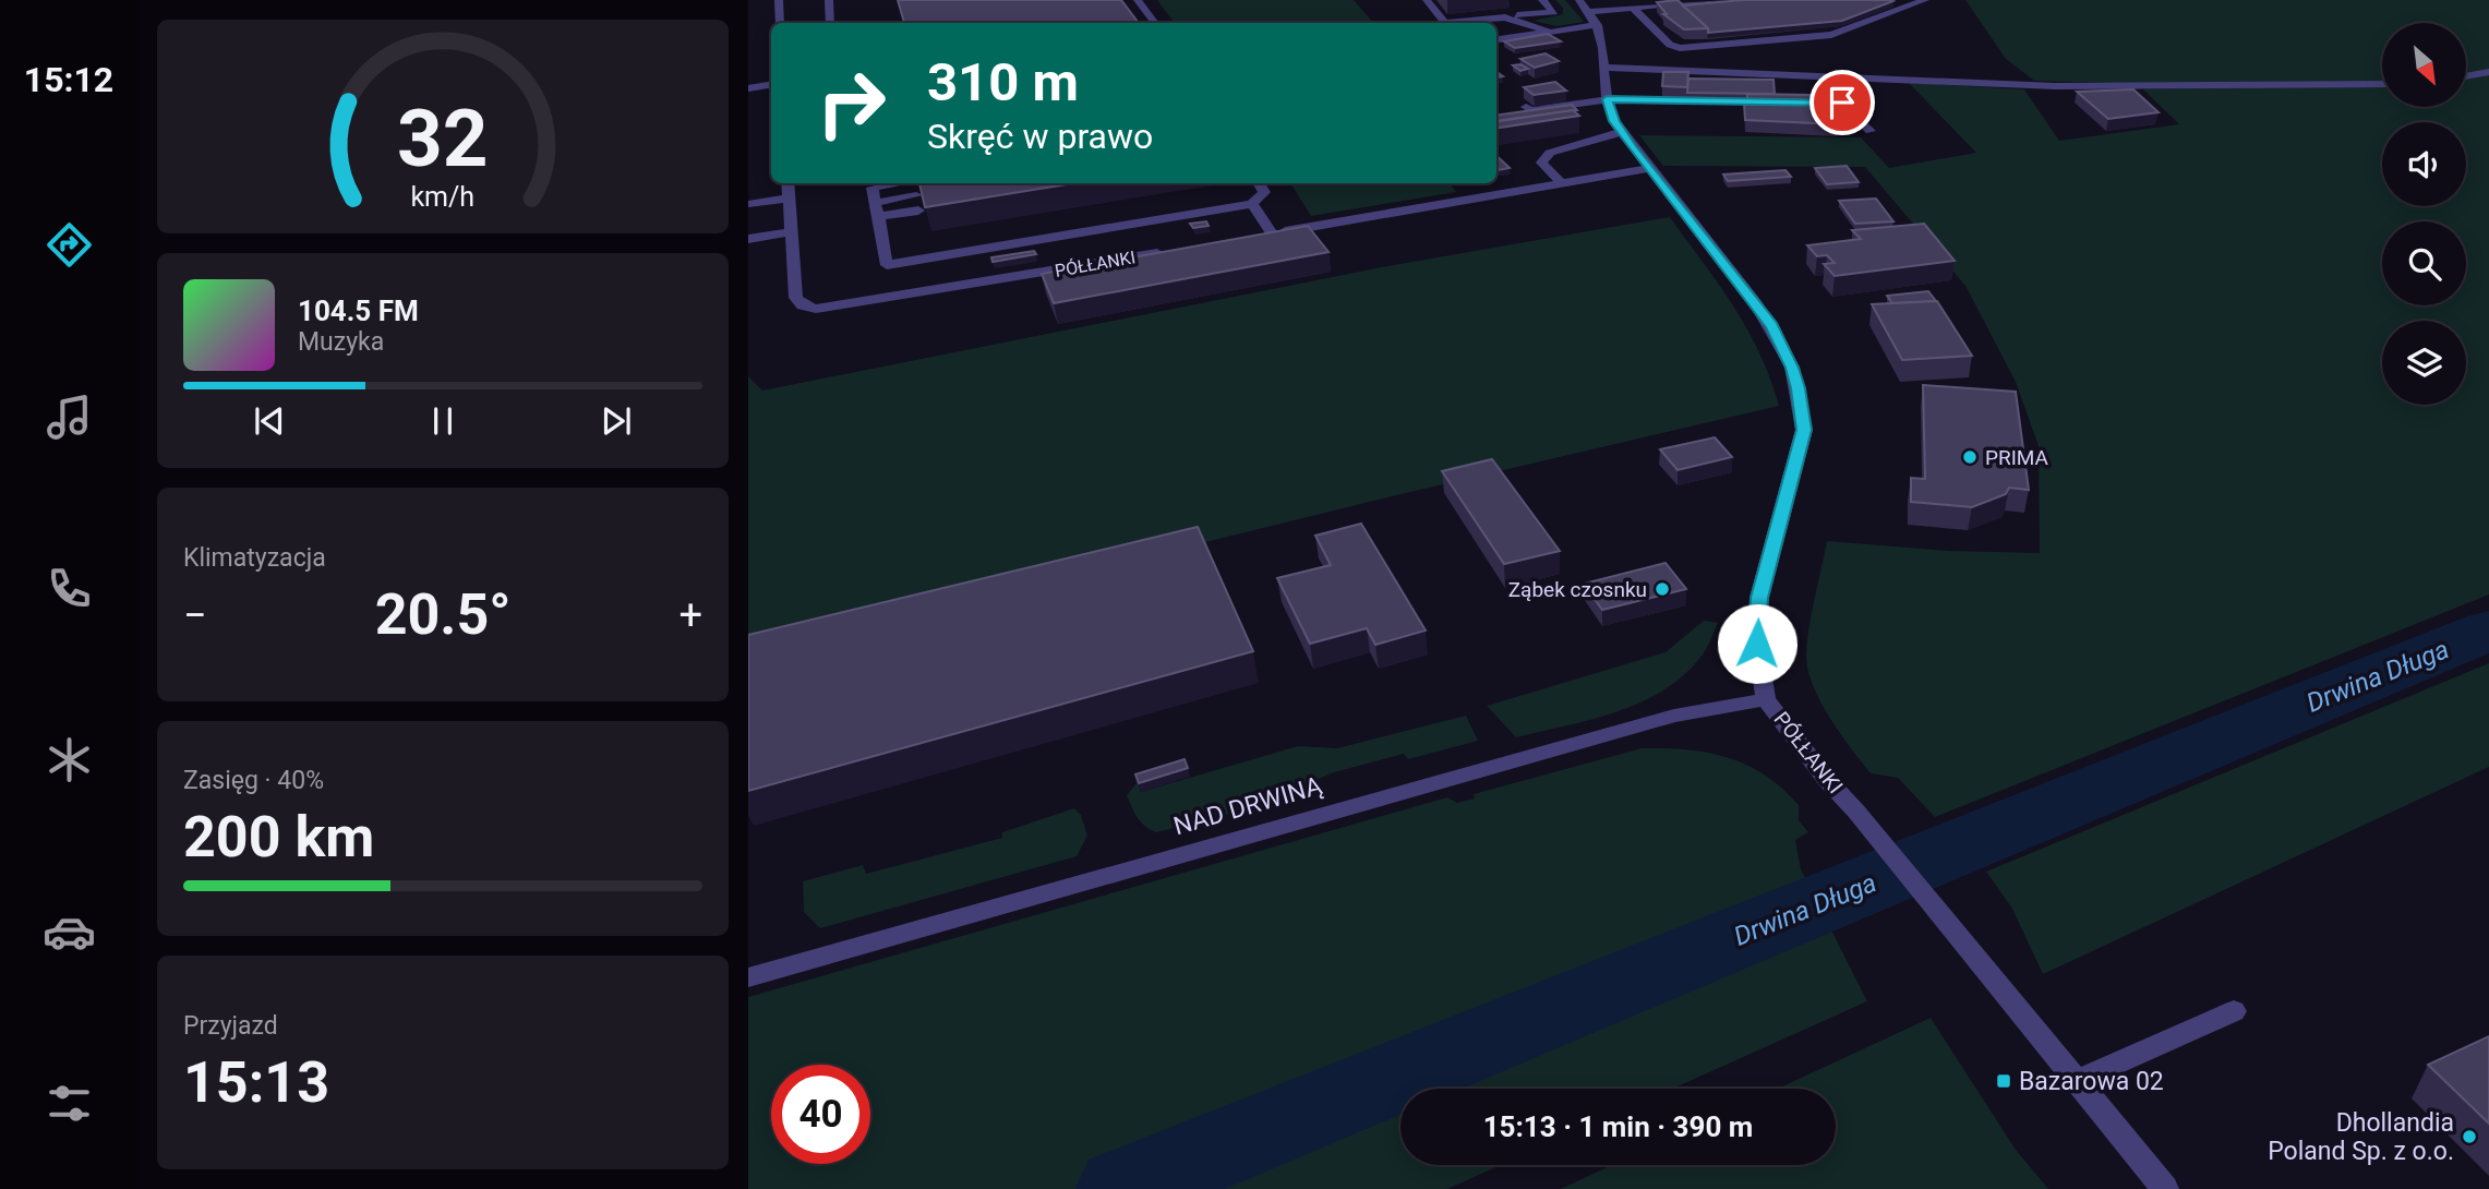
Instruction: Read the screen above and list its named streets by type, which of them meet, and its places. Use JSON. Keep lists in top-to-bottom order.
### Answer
{
  "streets": {
    "street": ["PÓŁŁANKI", "NAD DRWINĄ"]
  },
  "crossings": [
    ["PÓŁŁANKI", "NAD DRWINĄ"]
  ],
  "water": ["Drwina Długa"],
  "places": {
    "other": ["PRIMA", "Ząbek czosnku", "Dhollandia Poland Sp. z o.o."],
    "transit": ["Bazarowa 02"]
  },
  "north": "bottom right",
  "page": {
    "tabs": "15:12",
    "turn": ["310 m", "Skręć w prawo"],
    "song": ["104.5 FM", "Muzyka"],
    "tile": [
      "Klimatyzacja",
      ["Zasięg · 40%", "200 km"],
      ["Przyjazd", "15:13"]
    ],
    "heat": ["−", "20.5°", "+"],
    "limit": "40",
    "trip": "15:13 · 1 min · 390 m",
    "gauge": ["32", "km/h"]
  }
}
